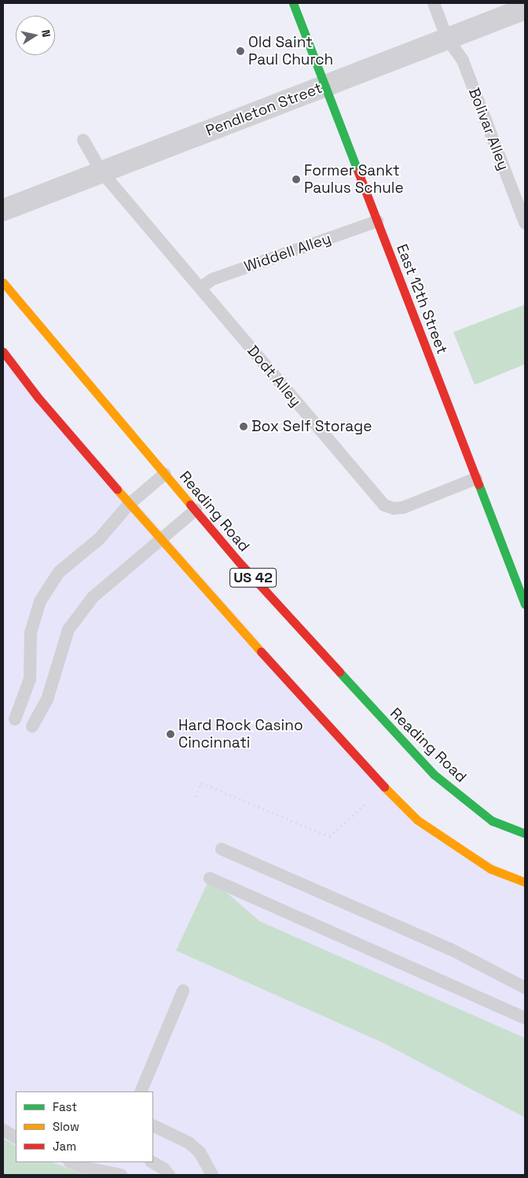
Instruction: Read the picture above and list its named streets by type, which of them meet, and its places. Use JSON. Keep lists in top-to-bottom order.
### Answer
{
  "streets": {
    "main road": ["East 12th Street", "Reading Road", "US 42"],
    "street": ["Pendleton Street"],
    "lane": ["Bolivar Alley", "Widdell Alley", "Dodt Alley"]
  },
  "crossings": [
    ["Pendleton Street", "Bolivar Alley"],
    ["Pendleton Street", "East 12th Street"],
    ["Pendleton Street", "Dodt Alley"],
    ["Widdell Alley", "East 12th Street"],
    ["Widdell Alley", "Dodt Alley"],
    ["East 12th Street", "Dodt Alley"]
  ],
  "places": [
    "Old Saint Paul Church",
    "Former Sankt Paulus Schule",
    "Box Self Storage",
    "Hard Rock Casino Cincinnati"
  ],
  "legend": ["Fast", "Slow", "Jam"],
  "north": "right"
}
